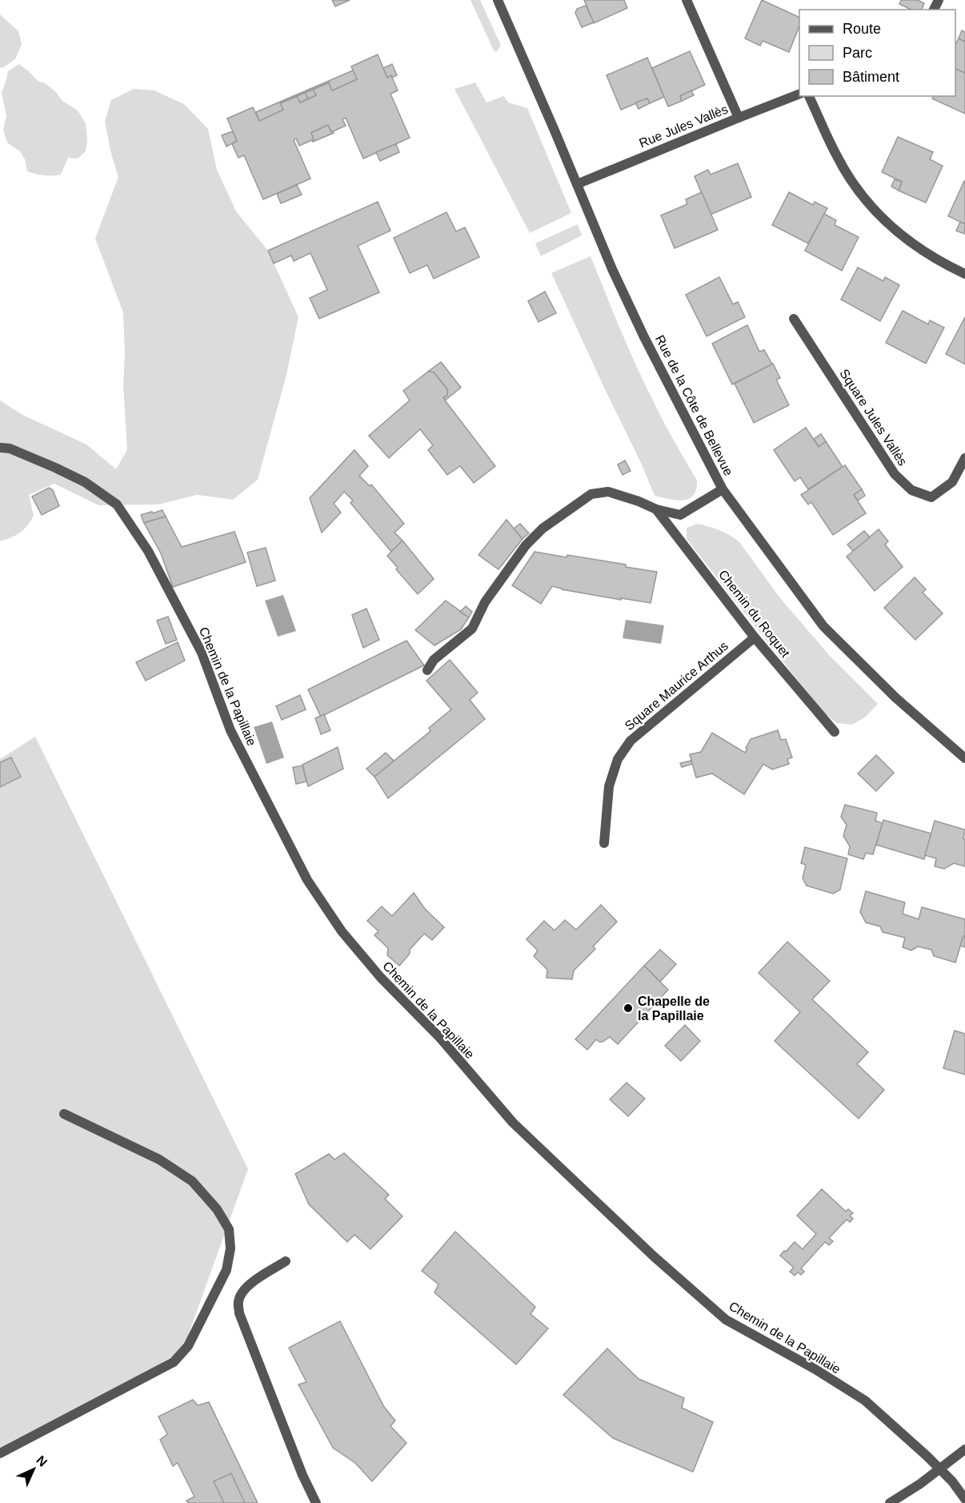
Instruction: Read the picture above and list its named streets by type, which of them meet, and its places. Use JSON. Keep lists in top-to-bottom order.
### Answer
{
  "streets": {
    "street": [
      "Rue Jules Vallès",
      "Rue de la Côte de Bellevue",
      "Square Jules Vallès",
      "Chemin du Roquet",
      "Square Maurice Arthus",
      "Chemin de la Papillaie"
    ]
  },
  "crossings": [
    ["Rue Jules Vallès", "Rue de la Côte de Bellevue"],
    ["Chemin du Roquet", "Square Maurice Arthus"]
  ],
  "places": ["Chapelle de la Papillaie"],
  "legend": ["Route", "Parc", "Bâtiment"],
  "north": "top right"
}
